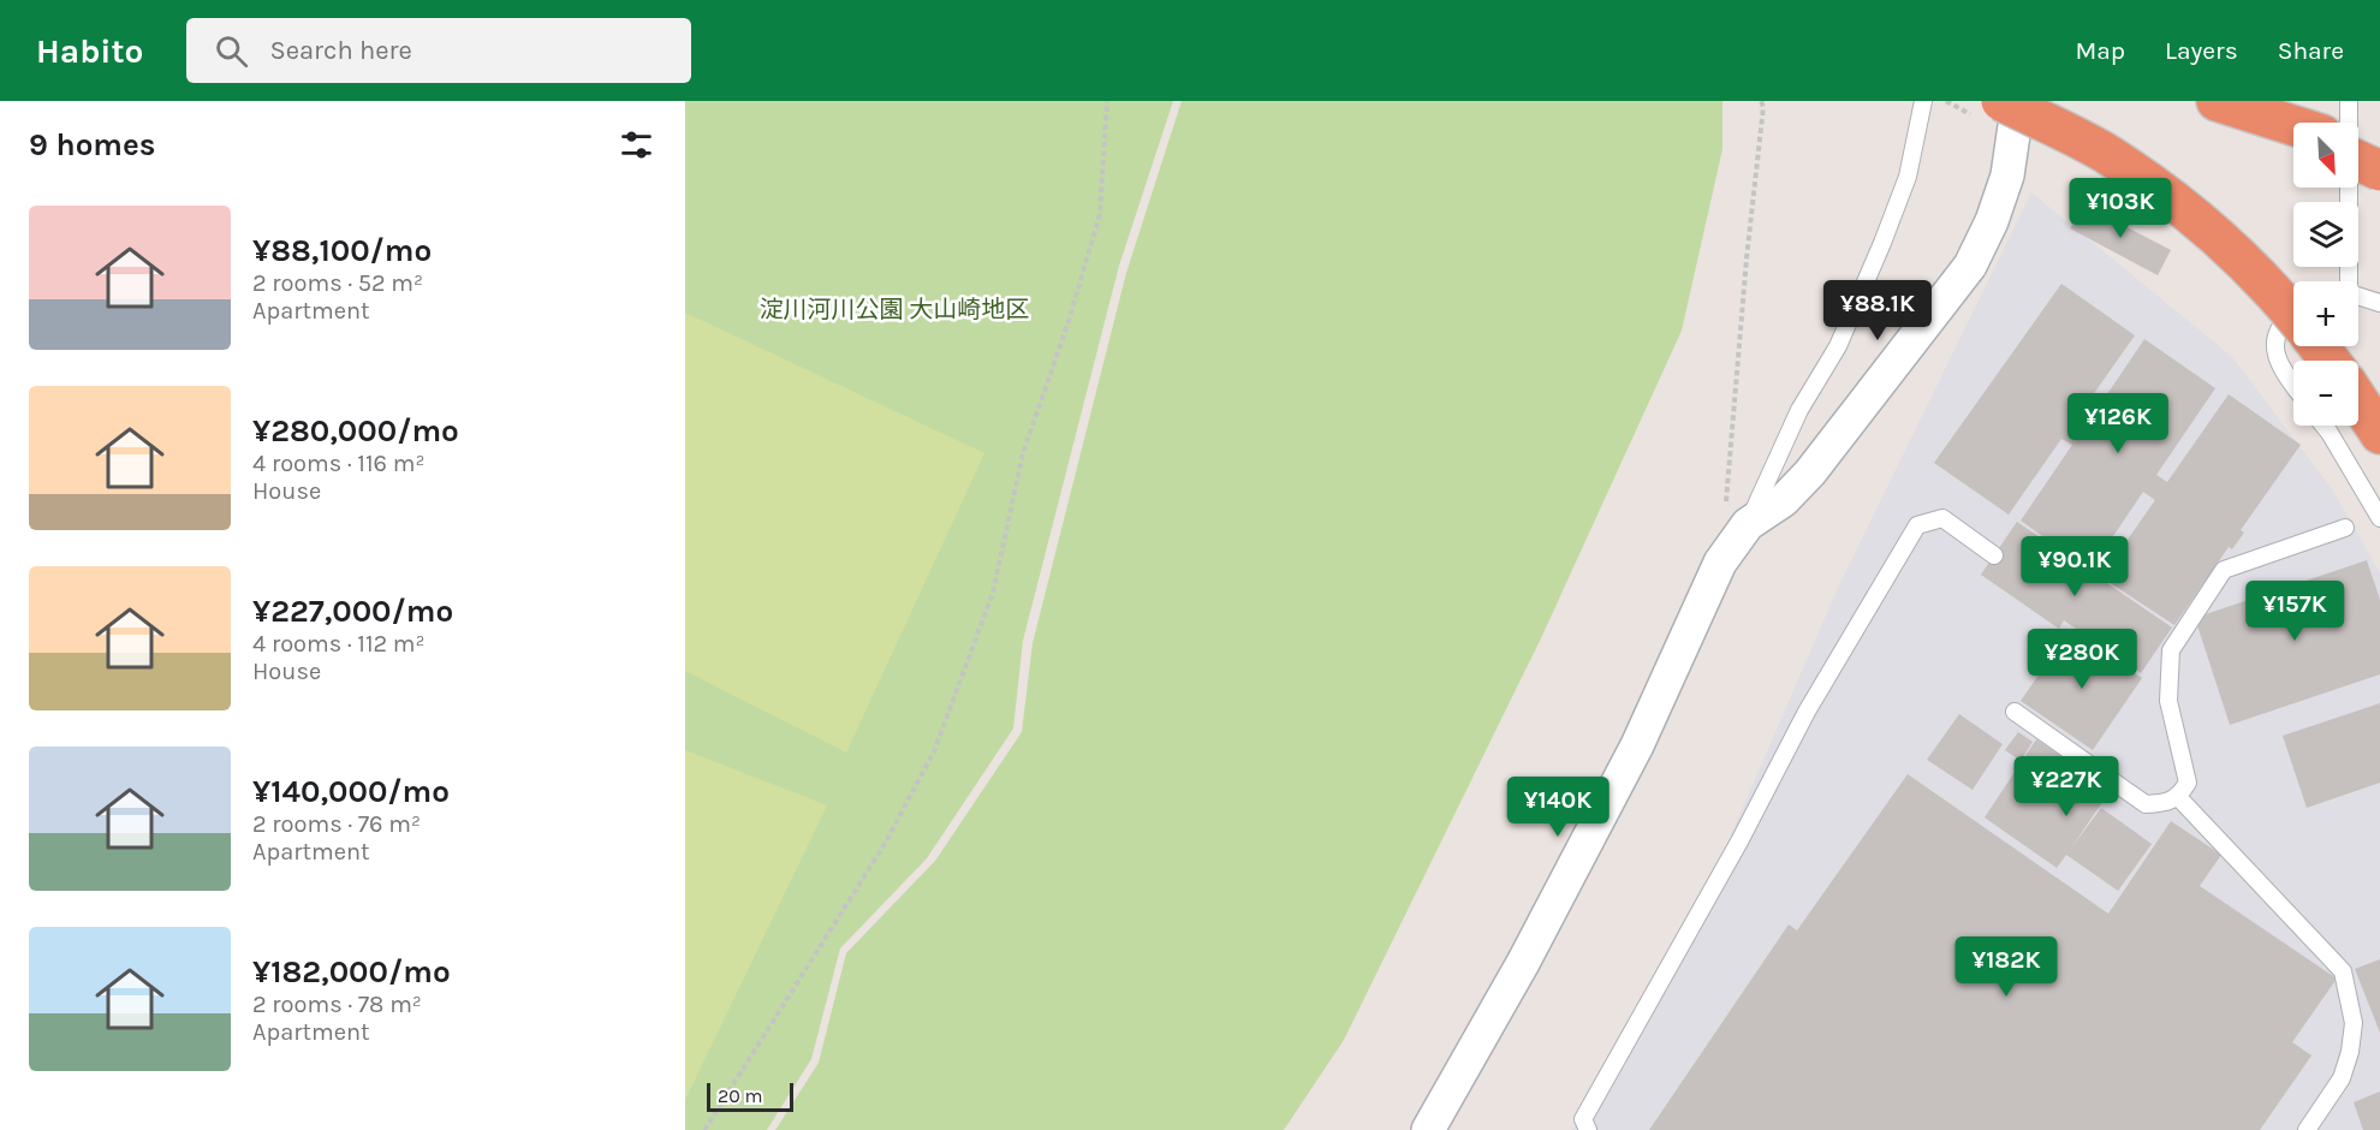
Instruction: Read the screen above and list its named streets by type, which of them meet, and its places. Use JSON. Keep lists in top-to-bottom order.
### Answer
{
  "parks": ["淀川河川公園 大山崎地区"],
  "scale_bar": "20 m",
  "north": "bottom right",
  "page": {
    "header": "Habito",
    "search": "Search here",
    "nav": ["Map", "Layers", "Share"],
    "heading": "9 homes",
    "map_buttons": ["+", "−"],
    "price": [
      "¥103K",
      "¥88.1K",
      "¥126K",
      "¥90.1K",
      "¥157K",
      "¥280K",
      "¥227K",
      "¥140K",
      "¥182K"
    ],
    "list": [
      {
        "name": "¥88,100/mo",
        "note": "2 rooms · 52 m² · Apartment"
      },
      {
        "name": "¥280,000/mo",
        "note": "4 rooms · 116 m² · House"
      },
      {
        "name": "¥227,000/mo",
        "note": "4 rooms · 112 m² · House"
      },
      {
        "name": "¥140,000/mo",
        "note": "2 rooms · 76 m² · Apartment"
      },
      {
        "name": "¥182,000/mo",
        "note": "2 rooms · 78 m² · Apartment"
      }
    ],
    "scale": "20 m"
  }
}
